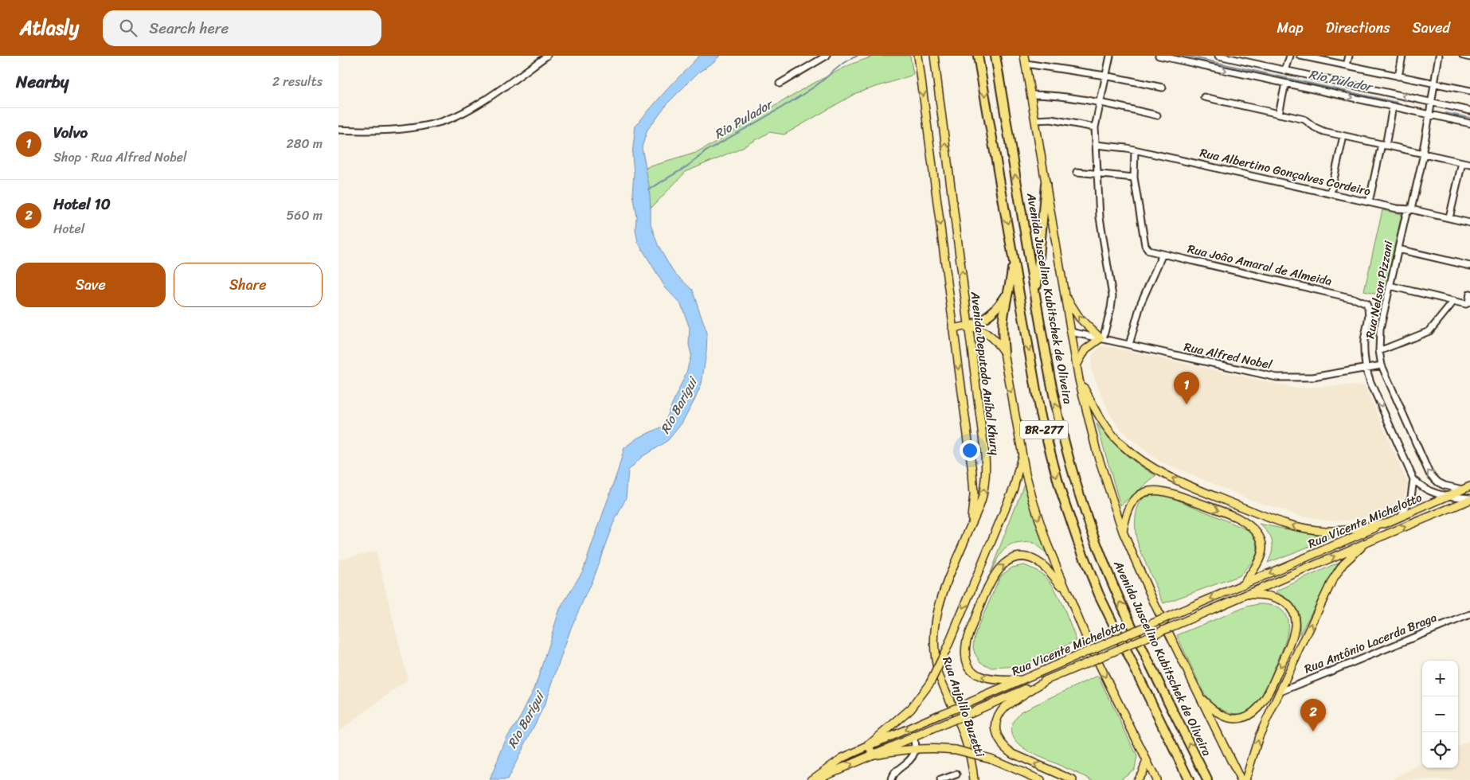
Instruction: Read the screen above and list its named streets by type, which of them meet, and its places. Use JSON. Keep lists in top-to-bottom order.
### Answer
{
  "streets": {
    "highway": ["Avenida Juscelino Kubitschek de Oliveira", "BR-277"],
    "main road": ["Avenida Deputado Aníbal Khury", "Rua Vicente Michelotto", "Rua Anjolilo Buzetti"],
    "street": [
      "Rua Albertino Gonçalves Cordeiro",
      "Rua João Amaral de Almeida",
      "Rua Nelson Pizzani",
      "Rua Alfred Nobel",
      "Rua Antônio Lacerda Braga"
    ]
  },
  "crossings": [
    ["Rua Albertino Gonçalves Cordeiro", "Rua Nelson Pizzani"],
    ["Rua João Amaral de Almeida", "Rua Nelson Pizzani"],
    ["Rua Nelson Pizzani", "Rua Alfred Nobel"],
    ["Rua Nelson Pizzani", "Rua Vicente Michelotto"],
    ["Avenida Deputado Aníbal Khury", "Rua Anjolilo Buzetti"]
  ],
  "water": ["Rio Pulador", "Rio Barigui"],
  "page": {
    "header": "Atlasly",
    "search": "Search here",
    "nav": ["Map", "Directions", "Saved"],
    "heading": ["Nearby", "2 results"],
    "list": [
      {
        "mark": "1",
        "name": "Volvo",
        "note": "Shop · Rua Alfred Nobel",
        "value": "280 m"
      },
      {
        "mark": "2",
        "name": "Hotel 10",
        "note": "Hotel",
        "value": "560 m"
      }
    ],
    "buttons": ["Save", "Share"],
    "pins": ["1", "2"],
    "map_buttons": ["+", "−"]
  }
}
